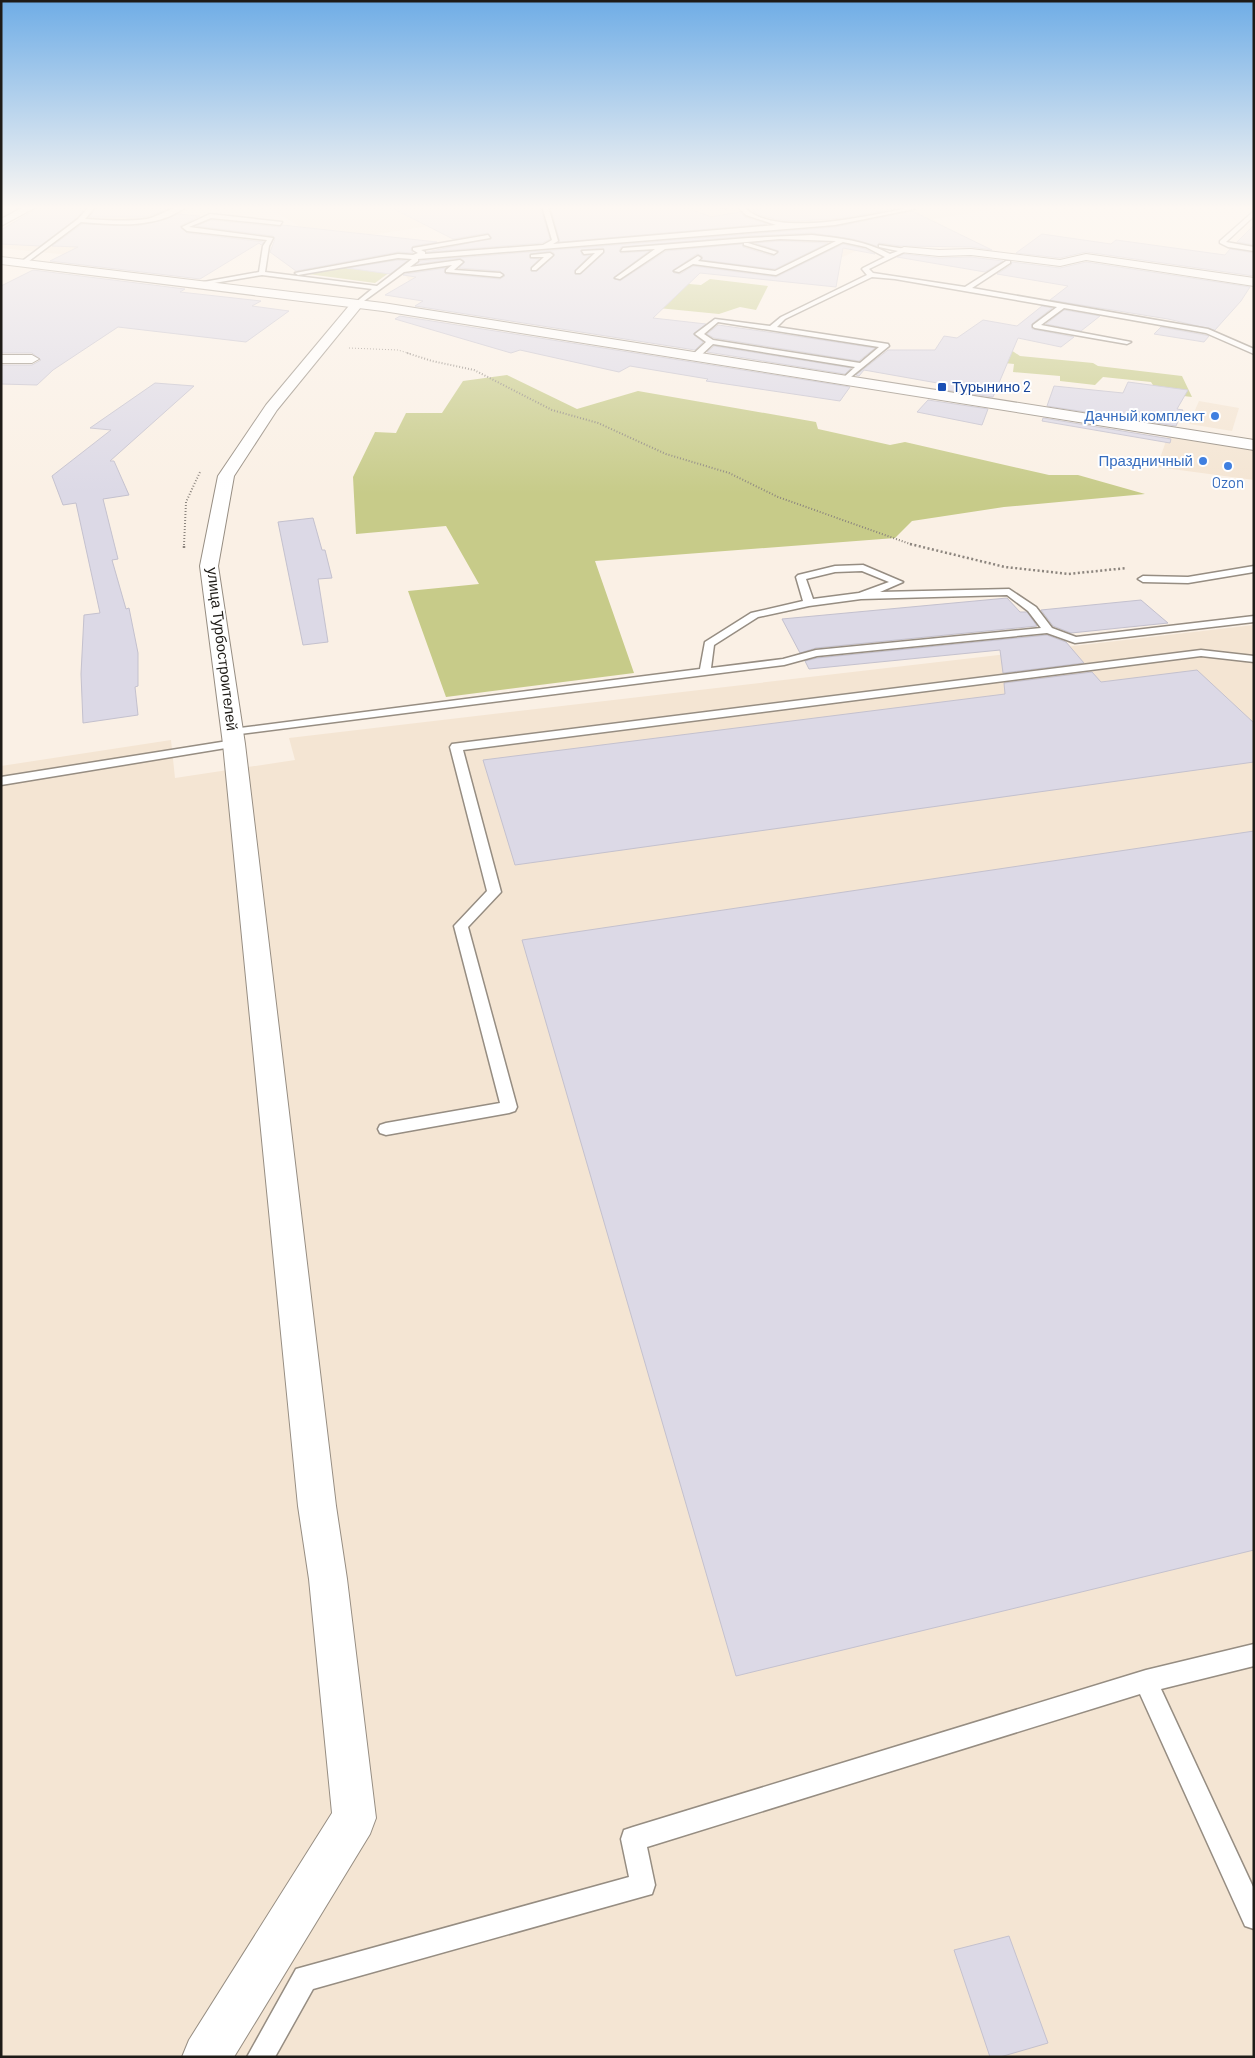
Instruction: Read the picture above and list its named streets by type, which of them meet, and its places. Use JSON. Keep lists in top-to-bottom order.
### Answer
{
  "streets": {
    "street": ["улица Турбостроителей"]
  },
  "places": {
    "transit": ["Турынино 2"],
    "other": ["Дачный комплект", "Праздничный", "Ozon"]
  }
}
